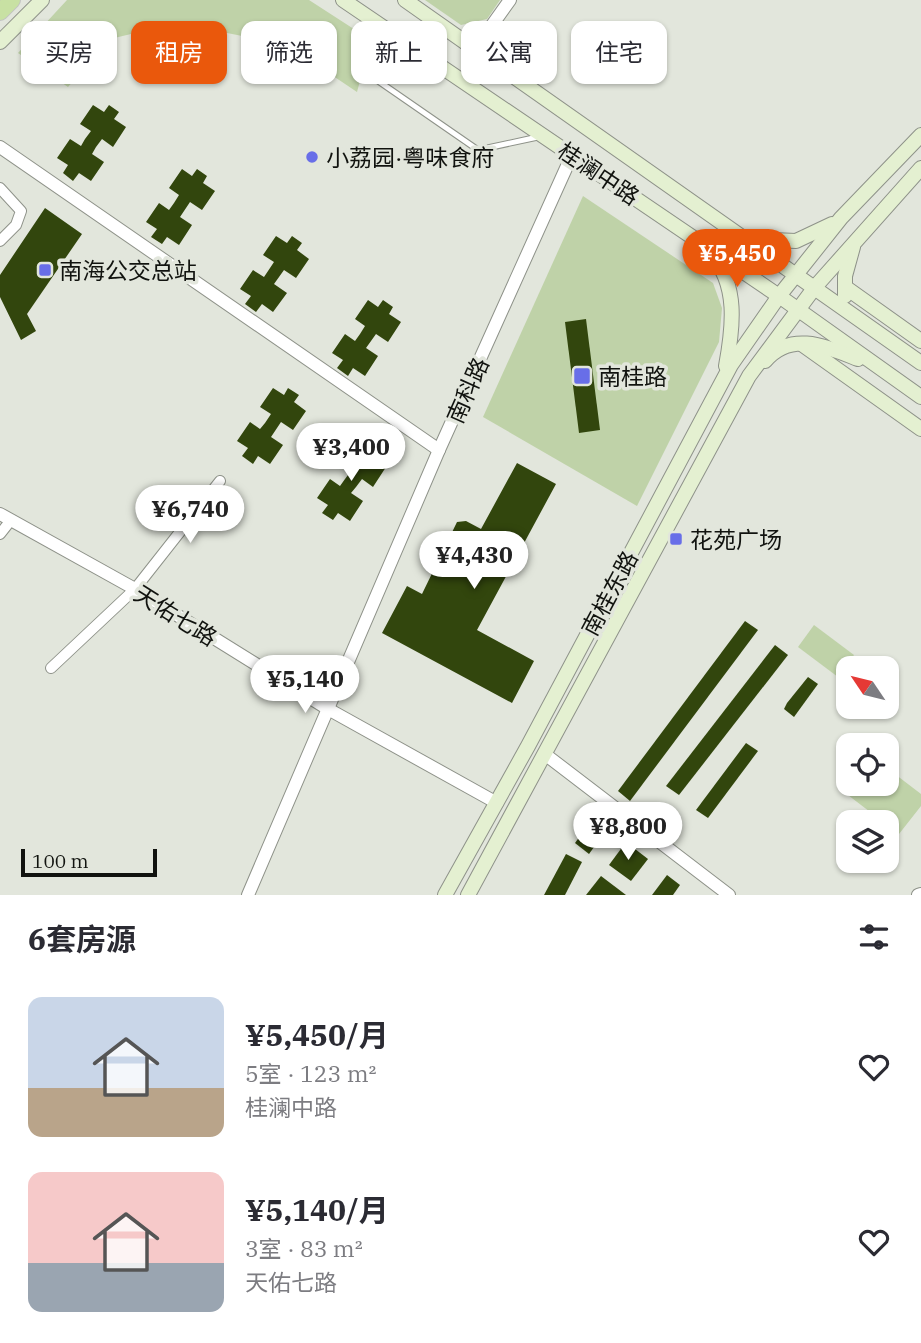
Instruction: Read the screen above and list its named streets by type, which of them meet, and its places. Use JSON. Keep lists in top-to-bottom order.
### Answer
{
  "streets": {
    "main road": ["桂澜中路", "南桂东路"],
    "street": ["南科路", "天佑七路"]
  },
  "crossings": [
    ["桂澜中路", "南科路"],
    ["桂澜中路", "南桂东路"],
    ["南科路", "天佑七路"],
    ["南桂东路", "天佑七路"]
  ],
  "places": {
    "other": ["小荔园·粤味食府"],
    "transit": ["南海公交总站", "南桂路", "花苑广场"]
  },
  "scale_bar": "100 m",
  "north": "top left",
  "page": {
    "chip": [
      "买房",
      "租房",
      "筛选",
      "新上",
      "公寓",
      "住宅"
    ],
    "price": [
      "¥5,450",
      "¥3,400",
      "¥6,740",
      "¥4,430",
      "¥5,140",
      "¥8,800"
    ],
    "scale": "100 m",
    "heading": "6套房源",
    "list": [
      {
        "name": "¥5,450/月",
        "note": "5室 · 123 m² · 桂澜中路"
      },
      {
        "name": "¥5,140/月",
        "note": "3室 · 83 m² · 天佑七路"
      }
    ]
  }
}
